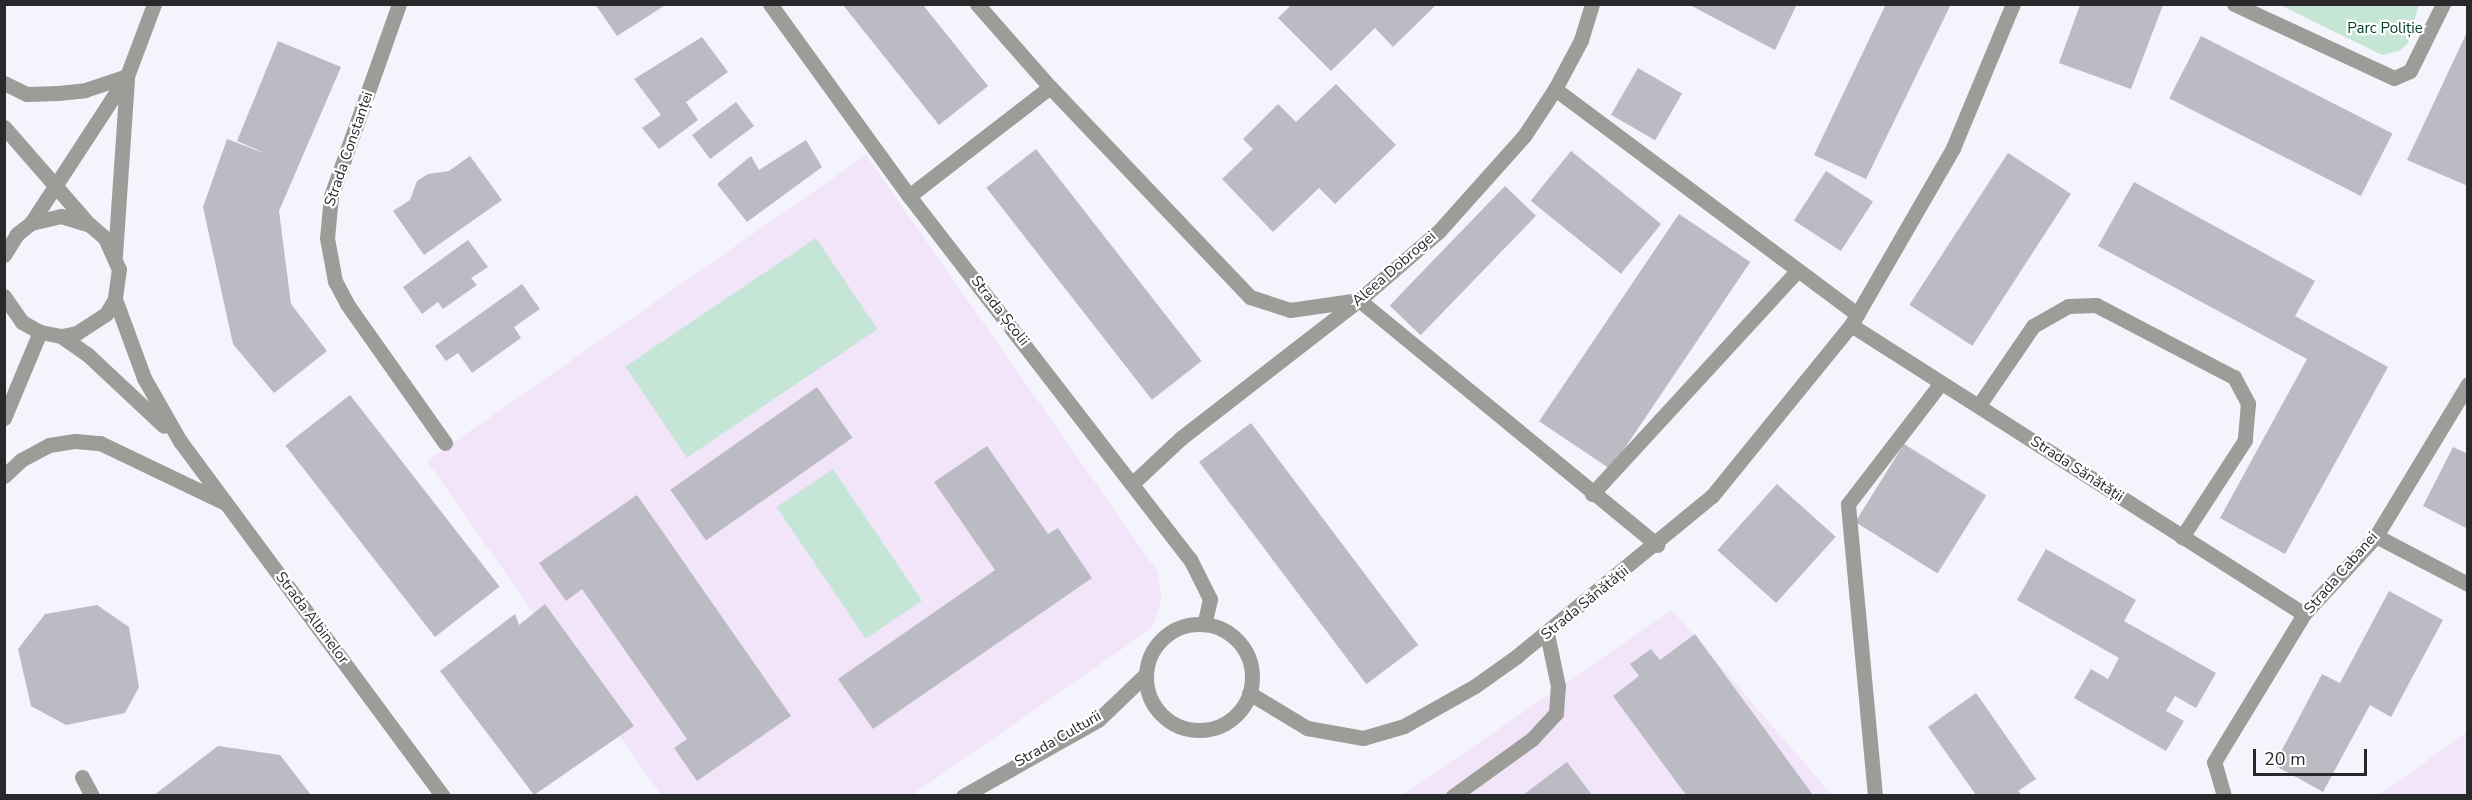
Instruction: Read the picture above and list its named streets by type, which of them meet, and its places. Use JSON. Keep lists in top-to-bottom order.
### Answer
{
  "streets": {
    "street": [
      "Strada Constanței",
      "Aleea Dobrogei",
      "Strada Școlii",
      "Strada Sănătății",
      "Strada Cabanei",
      "Strada Albinelor",
      "Strada Culturii"
    ]
  },
  "crossings": [
    ["Aleea Dobrogei", "Strada Școlii"],
    ["Strada Școlii", "Strada Sănătății"],
    ["Strada Școlii", "Strada Culturii"],
    ["Strada Sănătății", "Strada Cabanei"],
    ["Strada Sănătății", "Strada Culturii"]
  ],
  "parks": ["Parc Poliție"],
  "scale_bar": "20 m"
}
